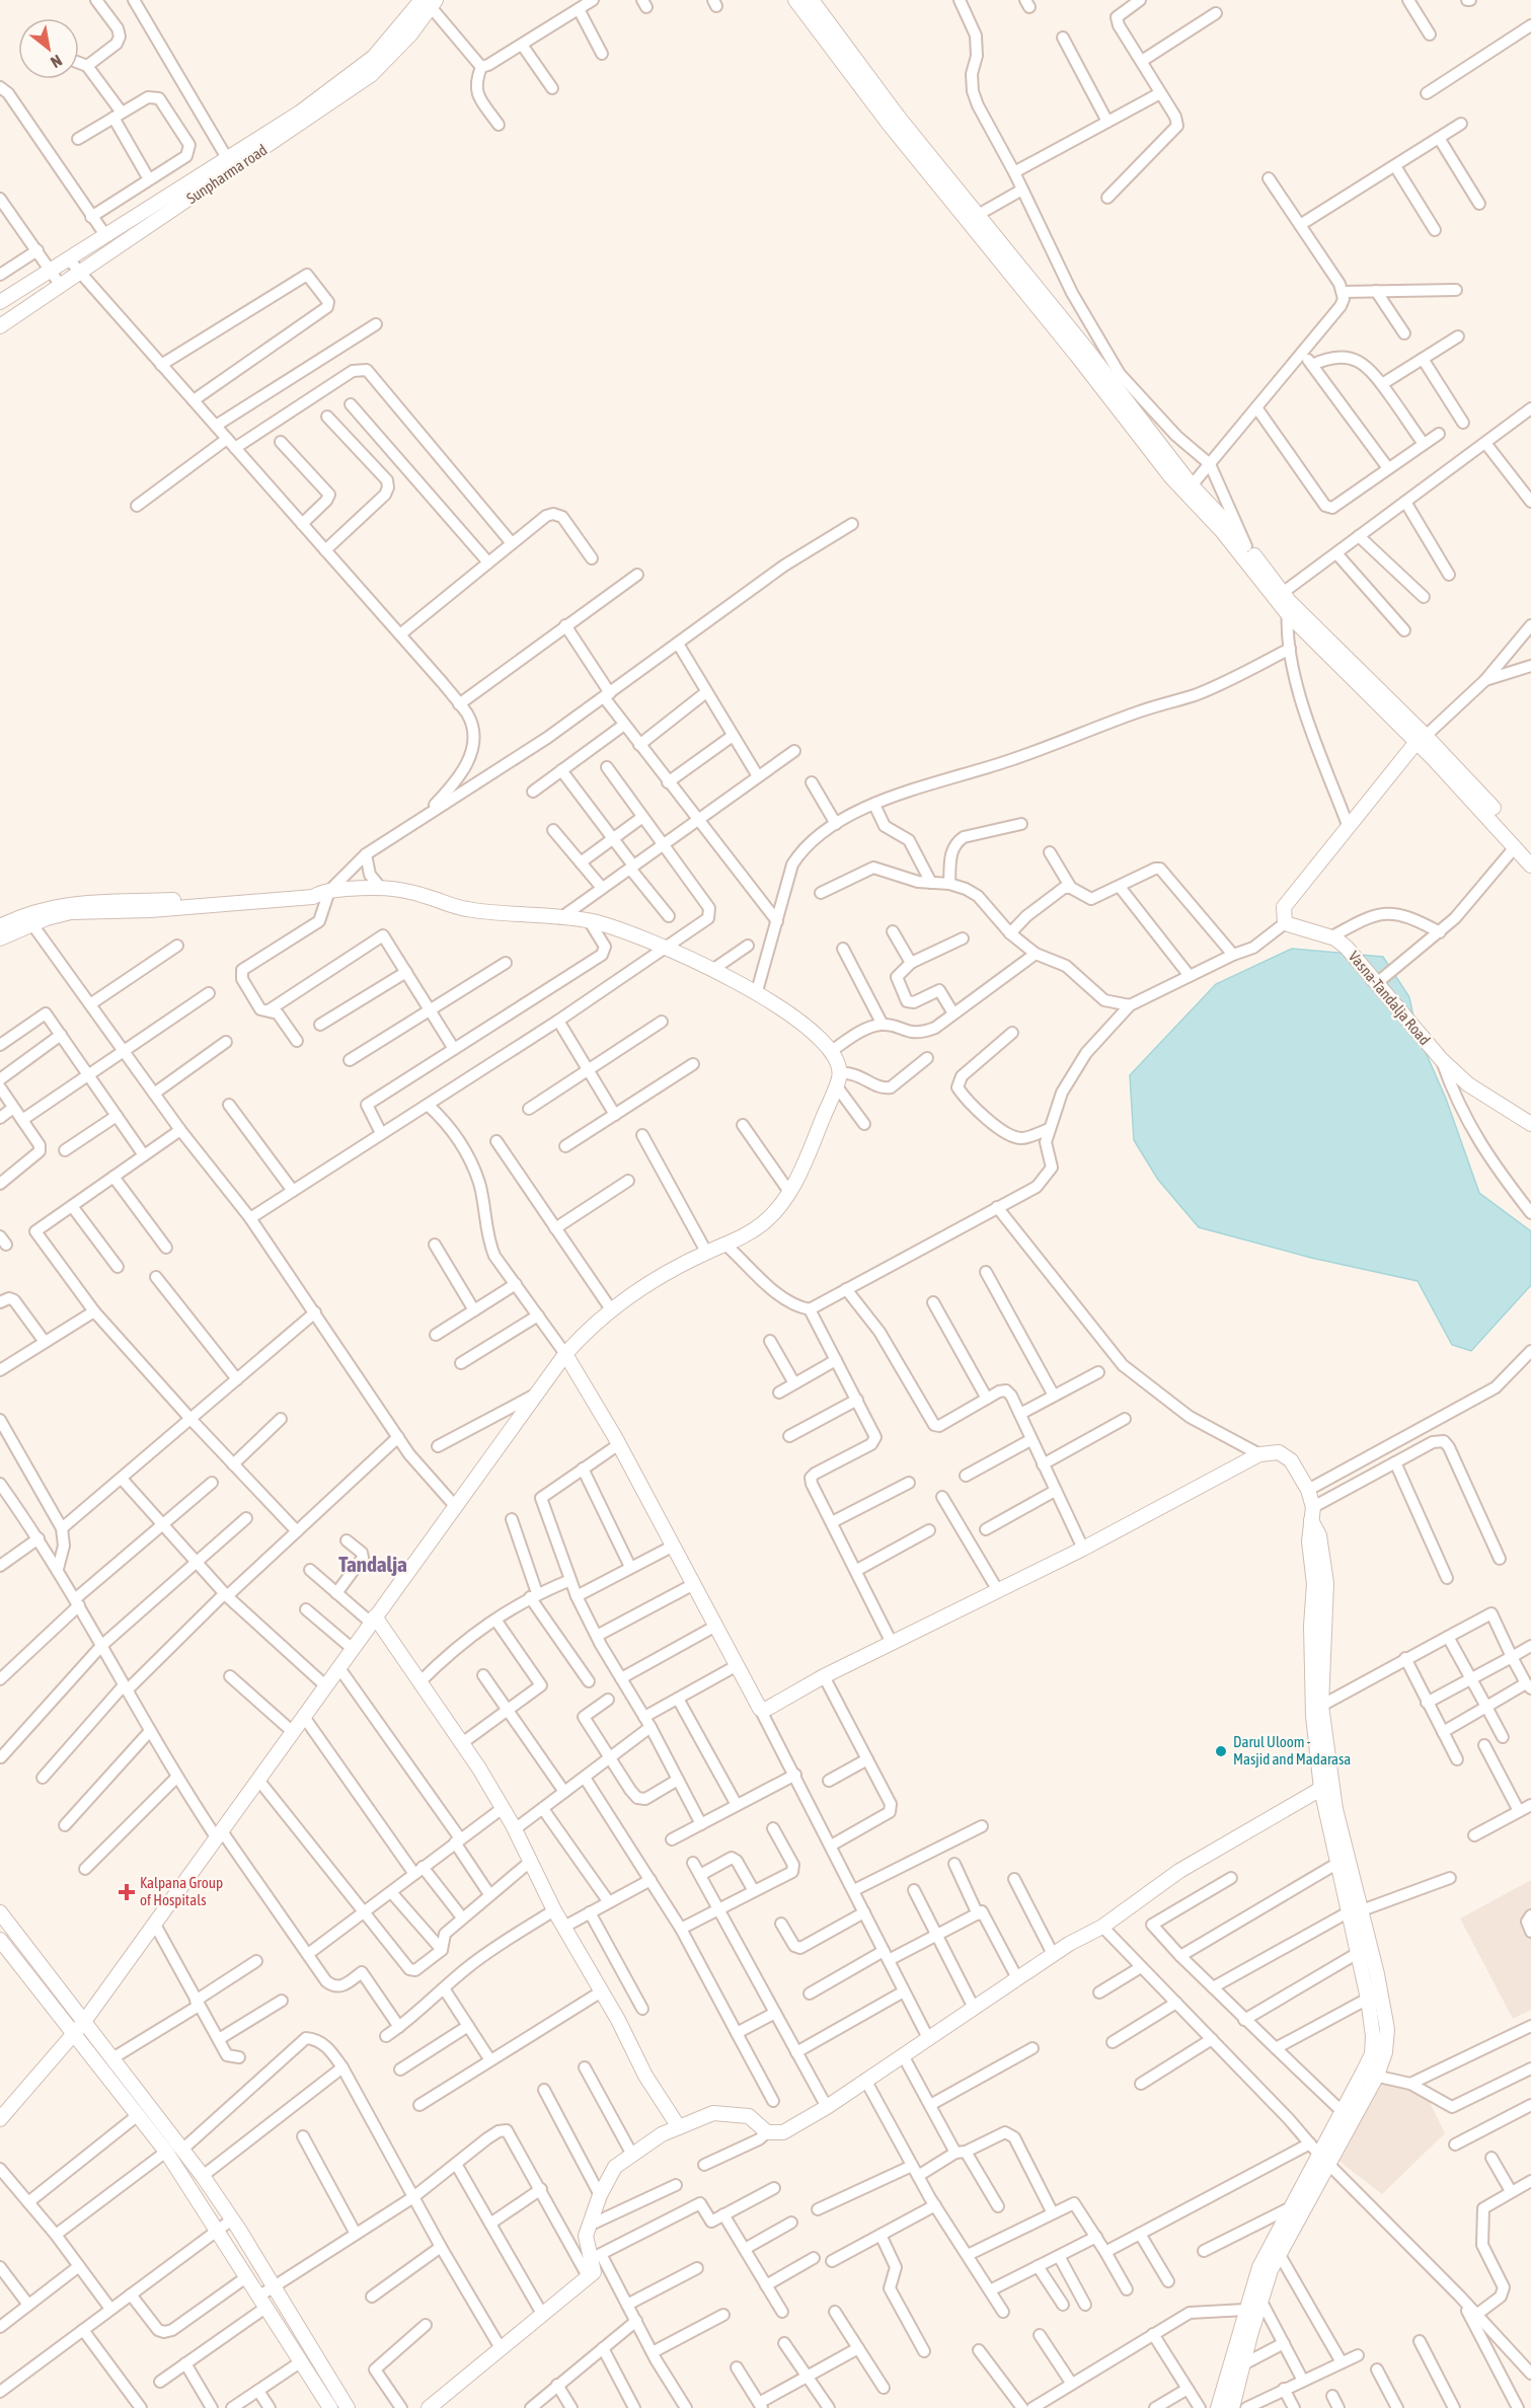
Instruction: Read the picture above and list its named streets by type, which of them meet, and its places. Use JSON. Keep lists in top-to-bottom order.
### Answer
{
  "streets": {
    "street": ["Sunpharma road", "Vasna-Tandalja Road"]
  },
  "districts": ["Tandalja"],
  "places": {
    "other": ["Darul Uloom - Masjid and Madarasa"],
    "health": ["Kalpana Group of Hospitals"]
  },
  "north": "bottom right"
}
